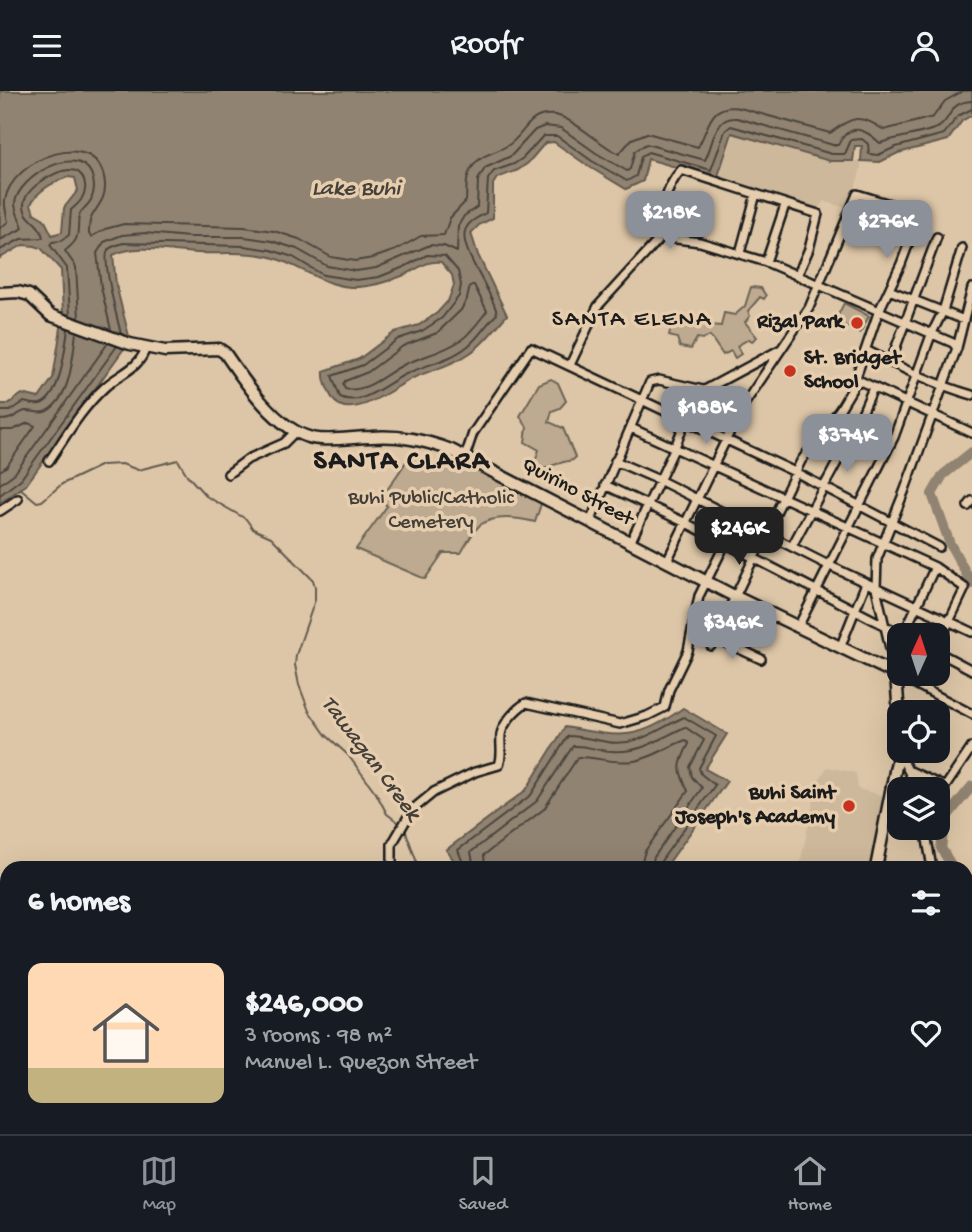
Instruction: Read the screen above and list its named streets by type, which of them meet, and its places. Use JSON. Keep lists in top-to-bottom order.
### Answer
{
  "streets": {
    "main road": ["Quirino Street"]
  },
  "districts": ["SANTA ELENA", "SANTA CLARA"],
  "water": ["Lake Buhi", "Tawagan Creek"],
  "parks": ["Buhi Public/Catholic Cemetery"],
  "places": ["Rizal Park", "St. Bridget School", "Buhi Saint Joseph's Academy"],
  "north": "top",
  "page": {
    "header": "Roofr",
    "price": [
      "$218K",
      "$276K",
      "$188K",
      "$374K",
      "$246K",
      "$346K"
    ],
    "heading": "6 homes",
    "list": [
      {
        "name": "$246,000",
        "note": "3 rooms · 98 m² · Manuel L. Quezon Street"
      }
    ],
    "tabs": ["Map", "Saved", "Home"]
  }
}
